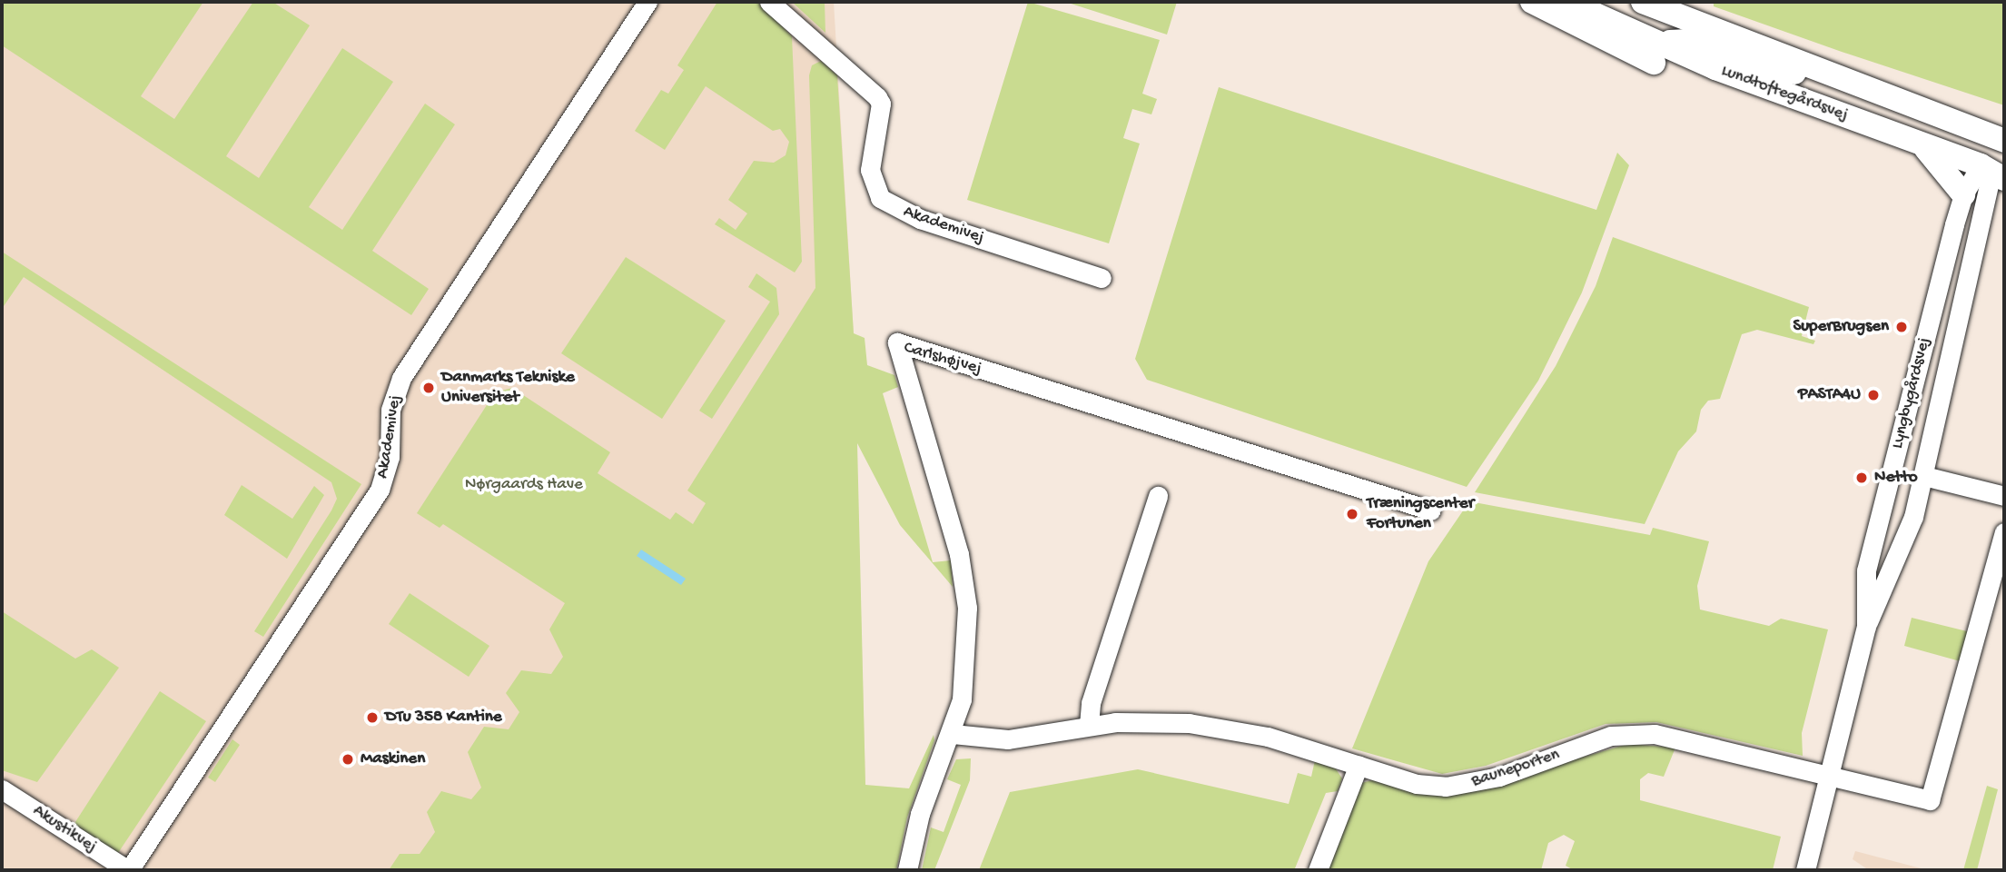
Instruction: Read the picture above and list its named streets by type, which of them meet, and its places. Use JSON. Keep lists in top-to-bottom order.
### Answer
{
  "streets": {
    "street": [
      "Lundtoftegårdsvej",
      "Akademivej",
      "Carlshøjvej",
      "Lyngbygårdsvej",
      "Bauneporten",
      "Akustikvej"
    ]
  },
  "crossings": [
    ["Lundtoftegårdsvej", "Lyngbygårdsvej"],
    ["Akademivej", "Akustikvej"],
    ["Carlshøjvej", "Bauneporten"],
    ["Lyngbygårdsvej", "Bauneporten"]
  ],
  "parks": ["Nørgaards Have"],
  "places": [
    "SuperBrugsen",
    "Danmarks Tekniske Universitet",
    "PASTA4U",
    "Netto",
    "Træningscenter Fortunen",
    "DTu 358 Kantine",
    "Maskinen"
  ]
}
